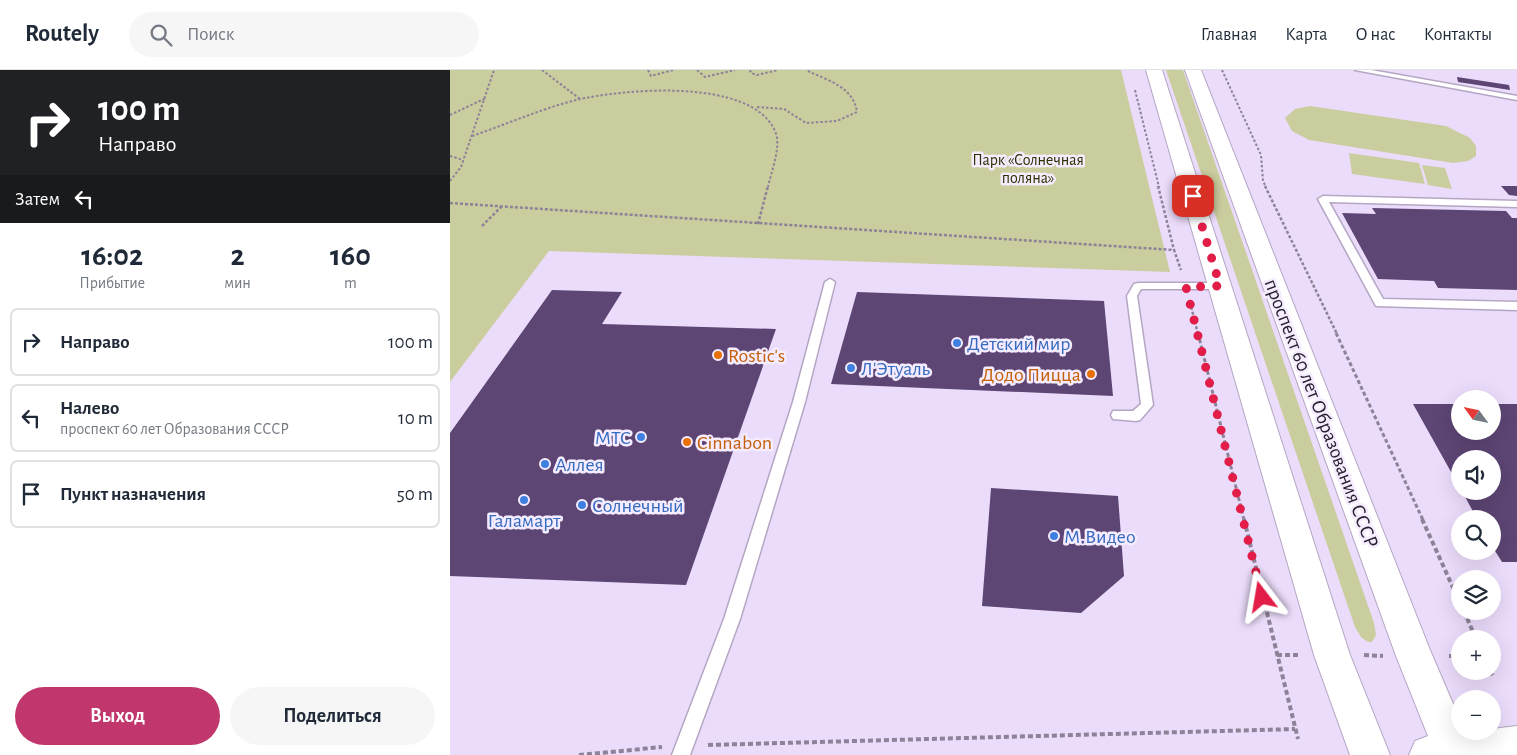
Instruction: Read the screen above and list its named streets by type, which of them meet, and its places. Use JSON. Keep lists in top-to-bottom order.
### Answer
{
  "streets": {
    "main road": ["проспект 60 лет Образования СССР"]
  },
  "parks": ["Парк «Солнечная поляна»"],
  "places": [
    "Детский мир",
    "Rostic's",
    "Л'Этуаль",
    "Додо Пицца",
    "МТС",
    "Cinnabon",
    "Аллея",
    "Галамарт",
    "Солнечный",
    "М.Видео"
  ],
  "north": "top left",
  "page": {
    "header": "Routely",
    "search": "Поиск",
    "nav": [
      "Главная",
      "Карта",
      "О нас",
      "Контакты"
    ],
    "turn": ["100 m", "Направо"],
    "then": "Затем",
    "eta": [
      "16:02",
      "Прибытие",
      "2",
      "мин",
      "160",
      "m"
    ],
    "list": [
      {
        "name": "Направо",
        "value": "100 m"
      },
      {
        "name": "Налево",
        "note": "проспект 60 лет Образования СССР",
        "value": "10 m"
      },
      {
        "name": "Пункт назначения",
        "value": "50 m"
      }
    ],
    "map_buttons": ["+", "−"],
    "buttons": ["Выход", "Поделиться"]
  }
}
